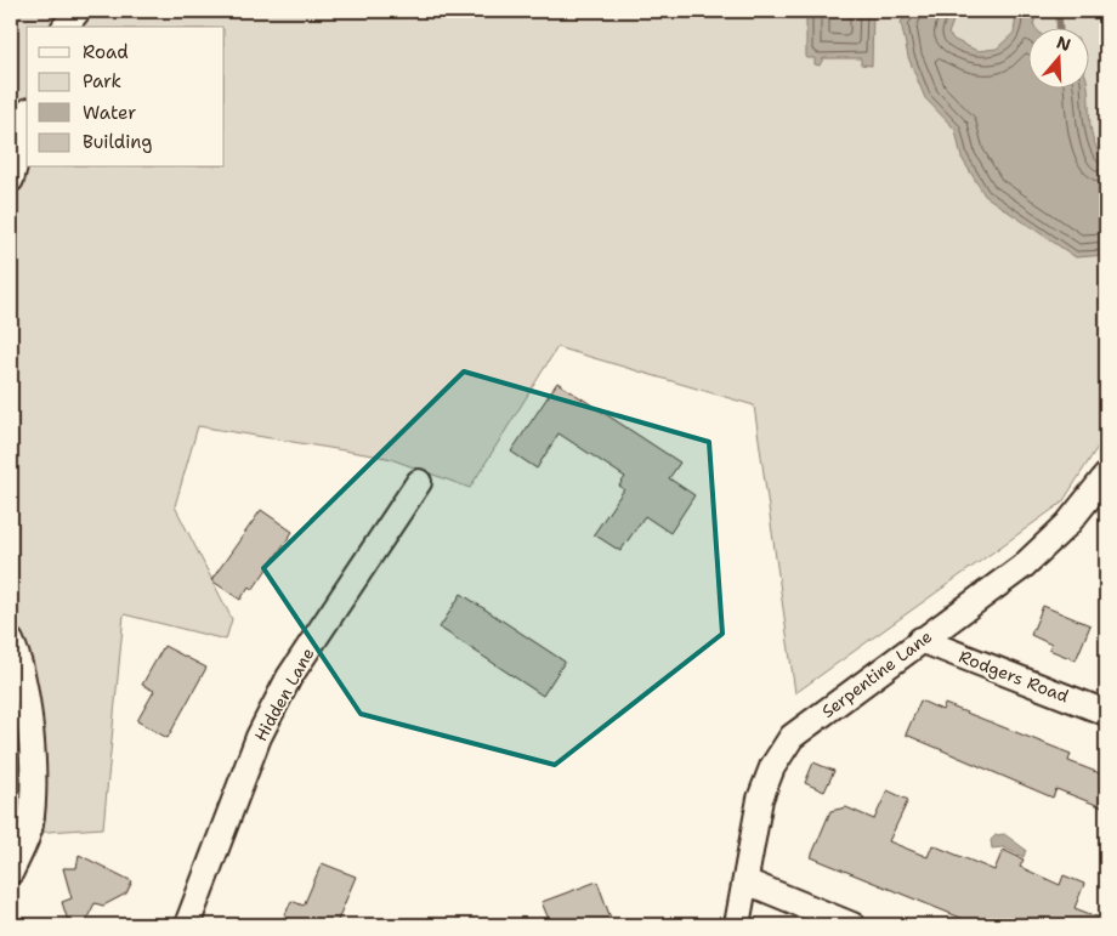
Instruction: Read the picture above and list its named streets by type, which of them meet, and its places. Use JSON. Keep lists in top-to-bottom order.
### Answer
{
  "streets": {
    "street": ["Serpentine Lane", "Rodgers Road", "Hidden Lane"]
  },
  "crossings": [
    ["Serpentine Lane", "Rodgers Road"]
  ],
  "legend": [
    "Road",
    "Park",
    "Water",
    "Building"
  ],
  "north": "top"
}
